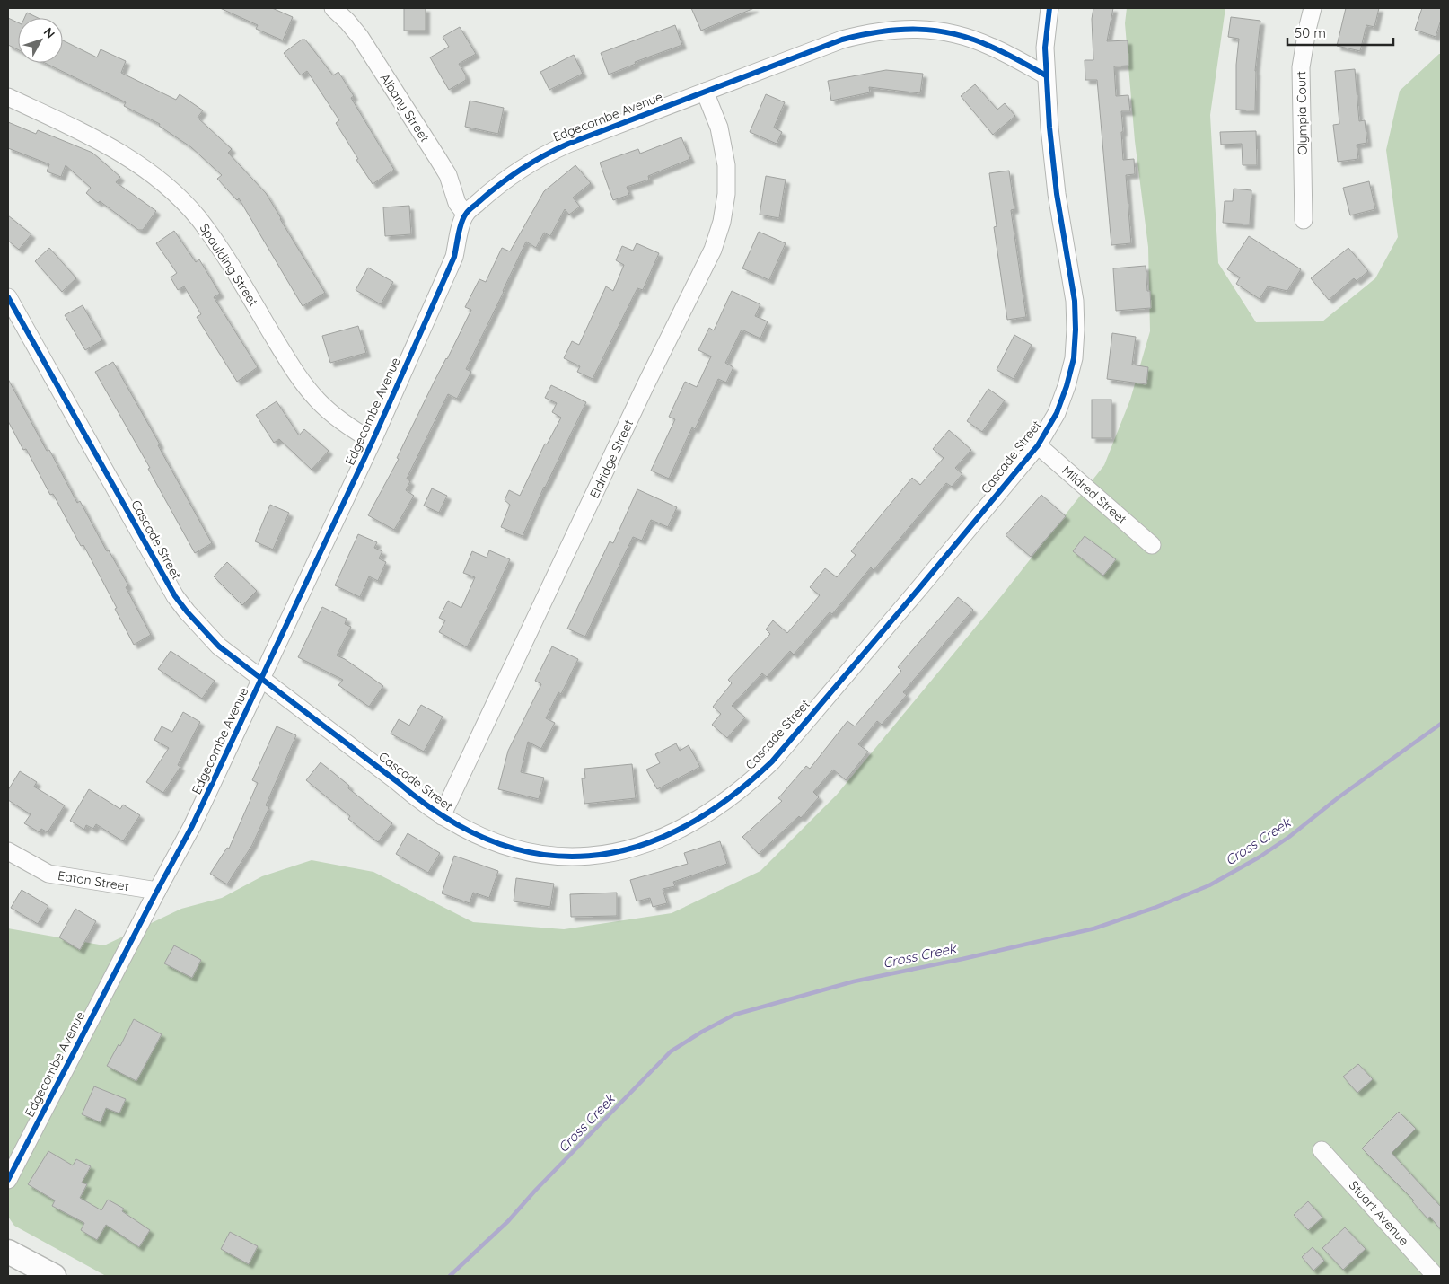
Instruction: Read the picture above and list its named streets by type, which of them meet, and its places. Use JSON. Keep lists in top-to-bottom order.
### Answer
{
  "streets": {
    "street": [
      "Albany Street",
      "Olympia Court",
      "Edgecombe Avenue",
      "Spaulding Street",
      "Cascade Street",
      "Eldridge Street",
      "Mildred Street",
      "Eaton Street",
      "Stuart Avenue"
    ]
  },
  "crossings": [
    ["Albany Street", "Edgecombe Avenue"],
    ["Edgecombe Avenue", "Spaulding Street"],
    ["Edgecombe Avenue", "Cascade Street"],
    ["Edgecombe Avenue", "Eldridge Street"],
    ["Edgecombe Avenue", "Eaton Street"],
    ["Cascade Street", "Eldridge Street"],
    ["Cascade Street", "Mildred Street"]
  ],
  "water": ["Cross Creek"],
  "scale_bar": "50 m",
  "north": "top right"
}
